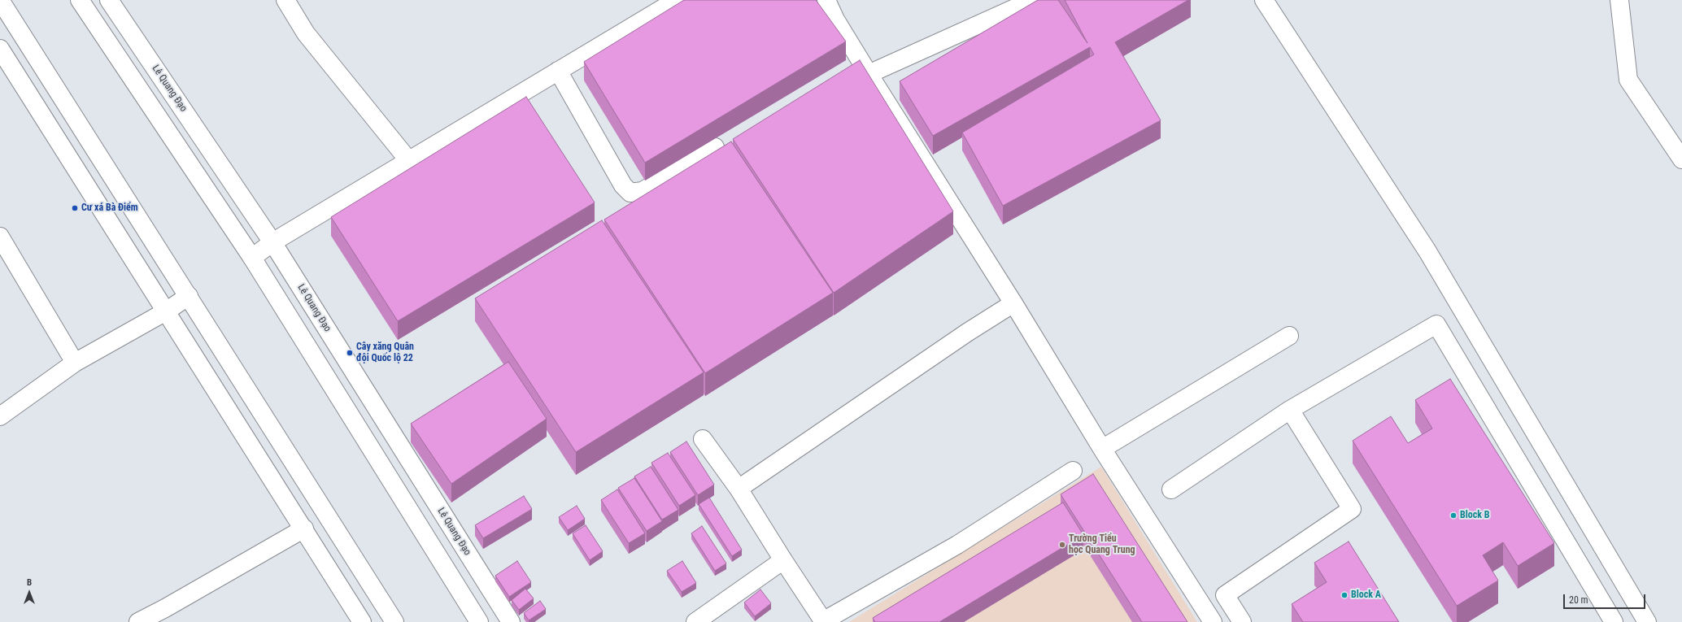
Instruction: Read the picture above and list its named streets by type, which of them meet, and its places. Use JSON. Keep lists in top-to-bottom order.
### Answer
{
  "streets": {
    "main road": ["Lê Quang Đạo"]
  },
  "places": [
    "Cư xá Bà Điểm",
    "Cây xăng Quân đội Quốc lộ 22",
    "Block B",
    "Trường Tiểu học Quang Trung",
    "Block A"
  ],
  "scale_bar": "20 m",
  "north": "top"
}
